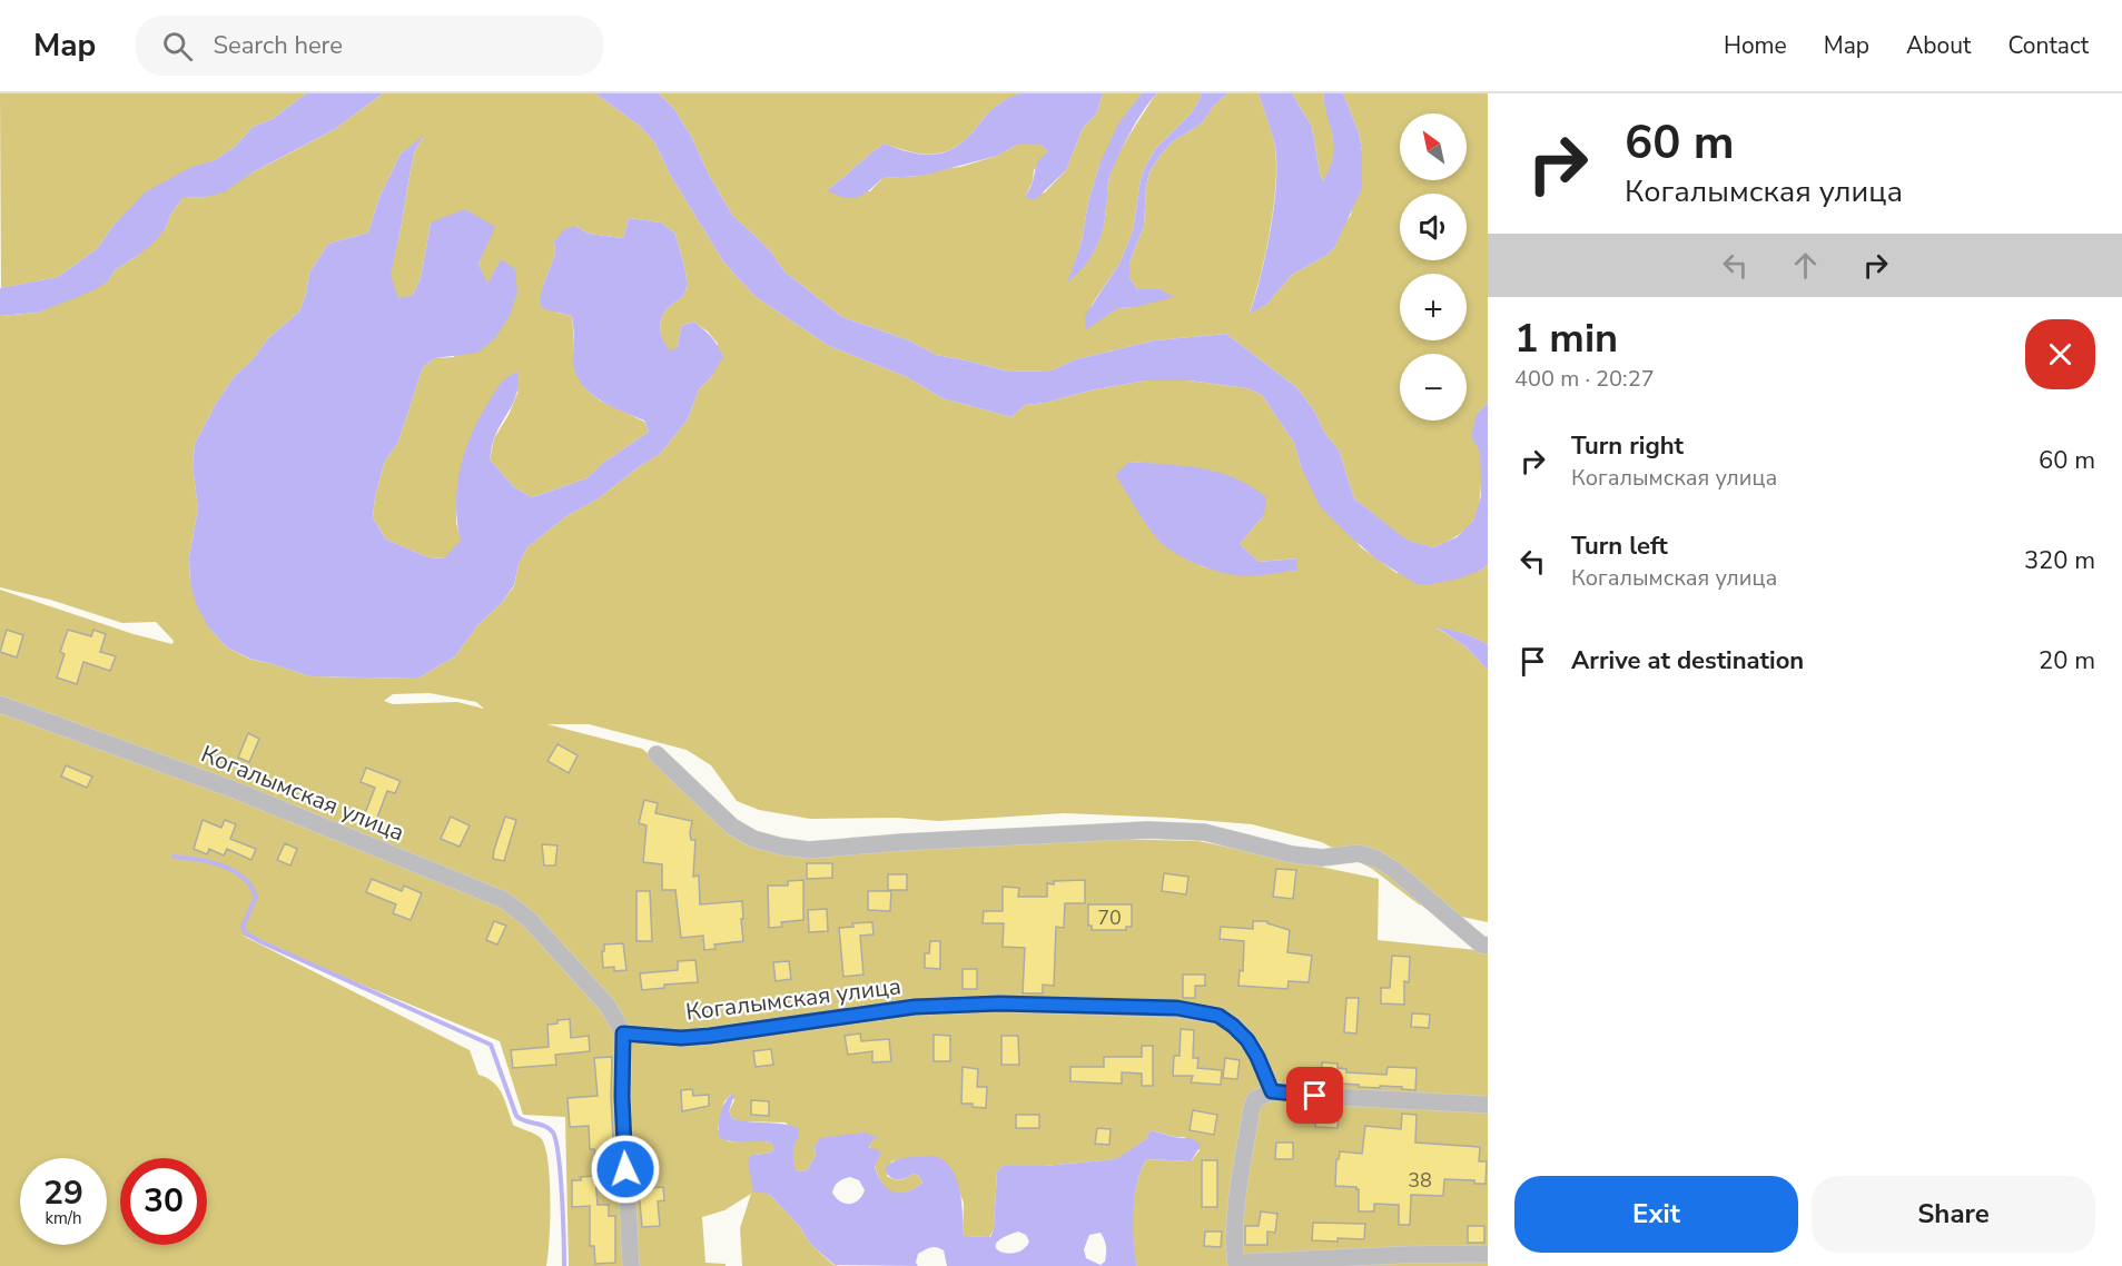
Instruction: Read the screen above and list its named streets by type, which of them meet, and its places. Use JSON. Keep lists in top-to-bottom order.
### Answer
{
  "streets": {
    "street": ["Когалымская улица"]
  },
  "house_numbers": ["70", "38"],
  "north": "top left",
  "page": {
    "header": "Map",
    "search": "Search here",
    "nav": [
      "Home",
      "Map",
      "About",
      "Contact"
    ],
    "turn": ["60 m", "Когалымская улица"],
    "map_buttons": ["+", "−"],
    "heading": ["1 min", "400 m · 20:27"],
    "list": [
      {
        "name": "Turn right",
        "note": "Когалымская улица",
        "value": "60 m"
      },
      {
        "name": "Turn left",
        "note": "Когалымская улица",
        "value": "320 m"
      },
      {
        "name": "Arrive at destination",
        "value": "20 m"
      }
    ],
    "speed": "29 km/h",
    "limit": "30",
    "buttons": ["Exit", "Share"]
  }
}
